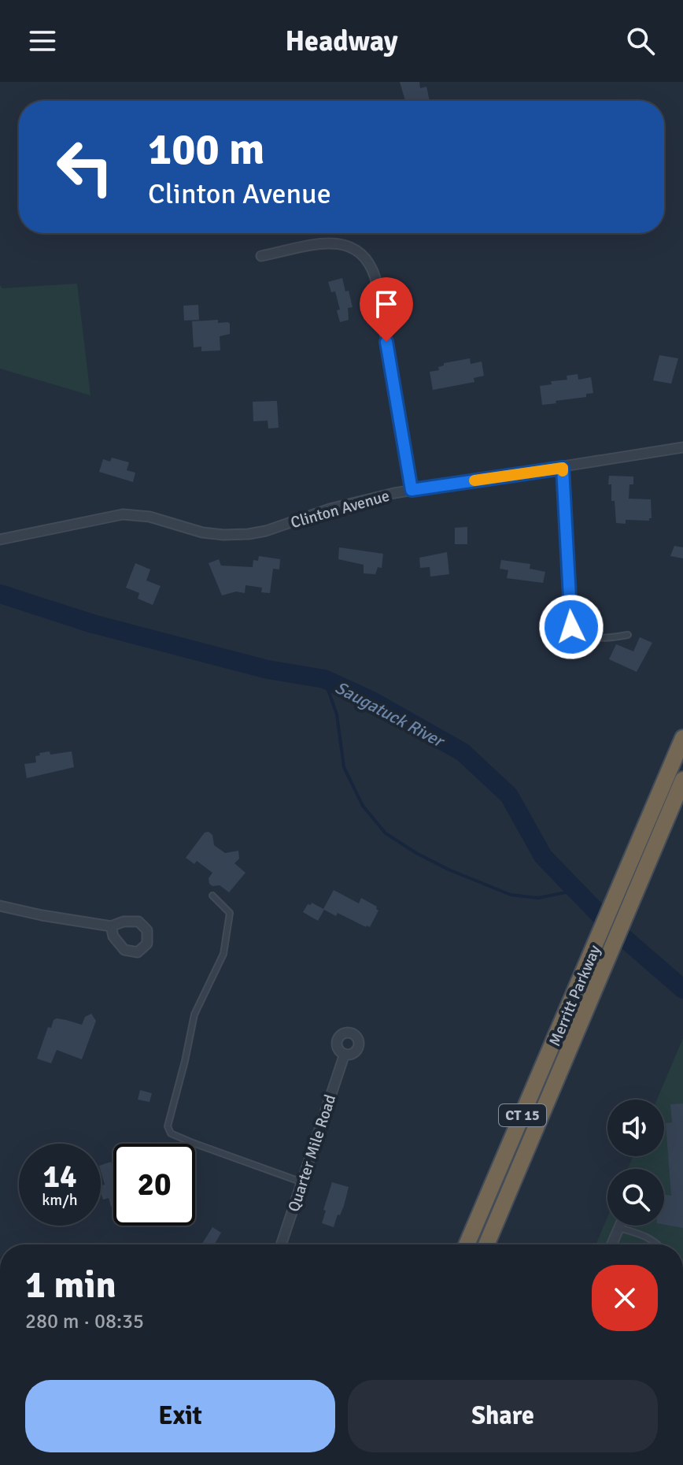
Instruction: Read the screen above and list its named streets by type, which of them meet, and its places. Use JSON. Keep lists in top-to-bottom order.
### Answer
{
  "streets": {
    "highway": ["Merritt Parkway", "CT 15"],
    "street": ["Clinton Avenue", "Quarter Mile Road"]
  },
  "water": ["Saugatuck River"],
  "page": {
    "header": "Headway",
    "turn": ["100 m", "Clinton Avenue"],
    "speed": "14 km/h",
    "limit": "20",
    "heading": ["1 min", "280 m · 08:35"],
    "buttons": ["Exit", "Share"]
  }
}
